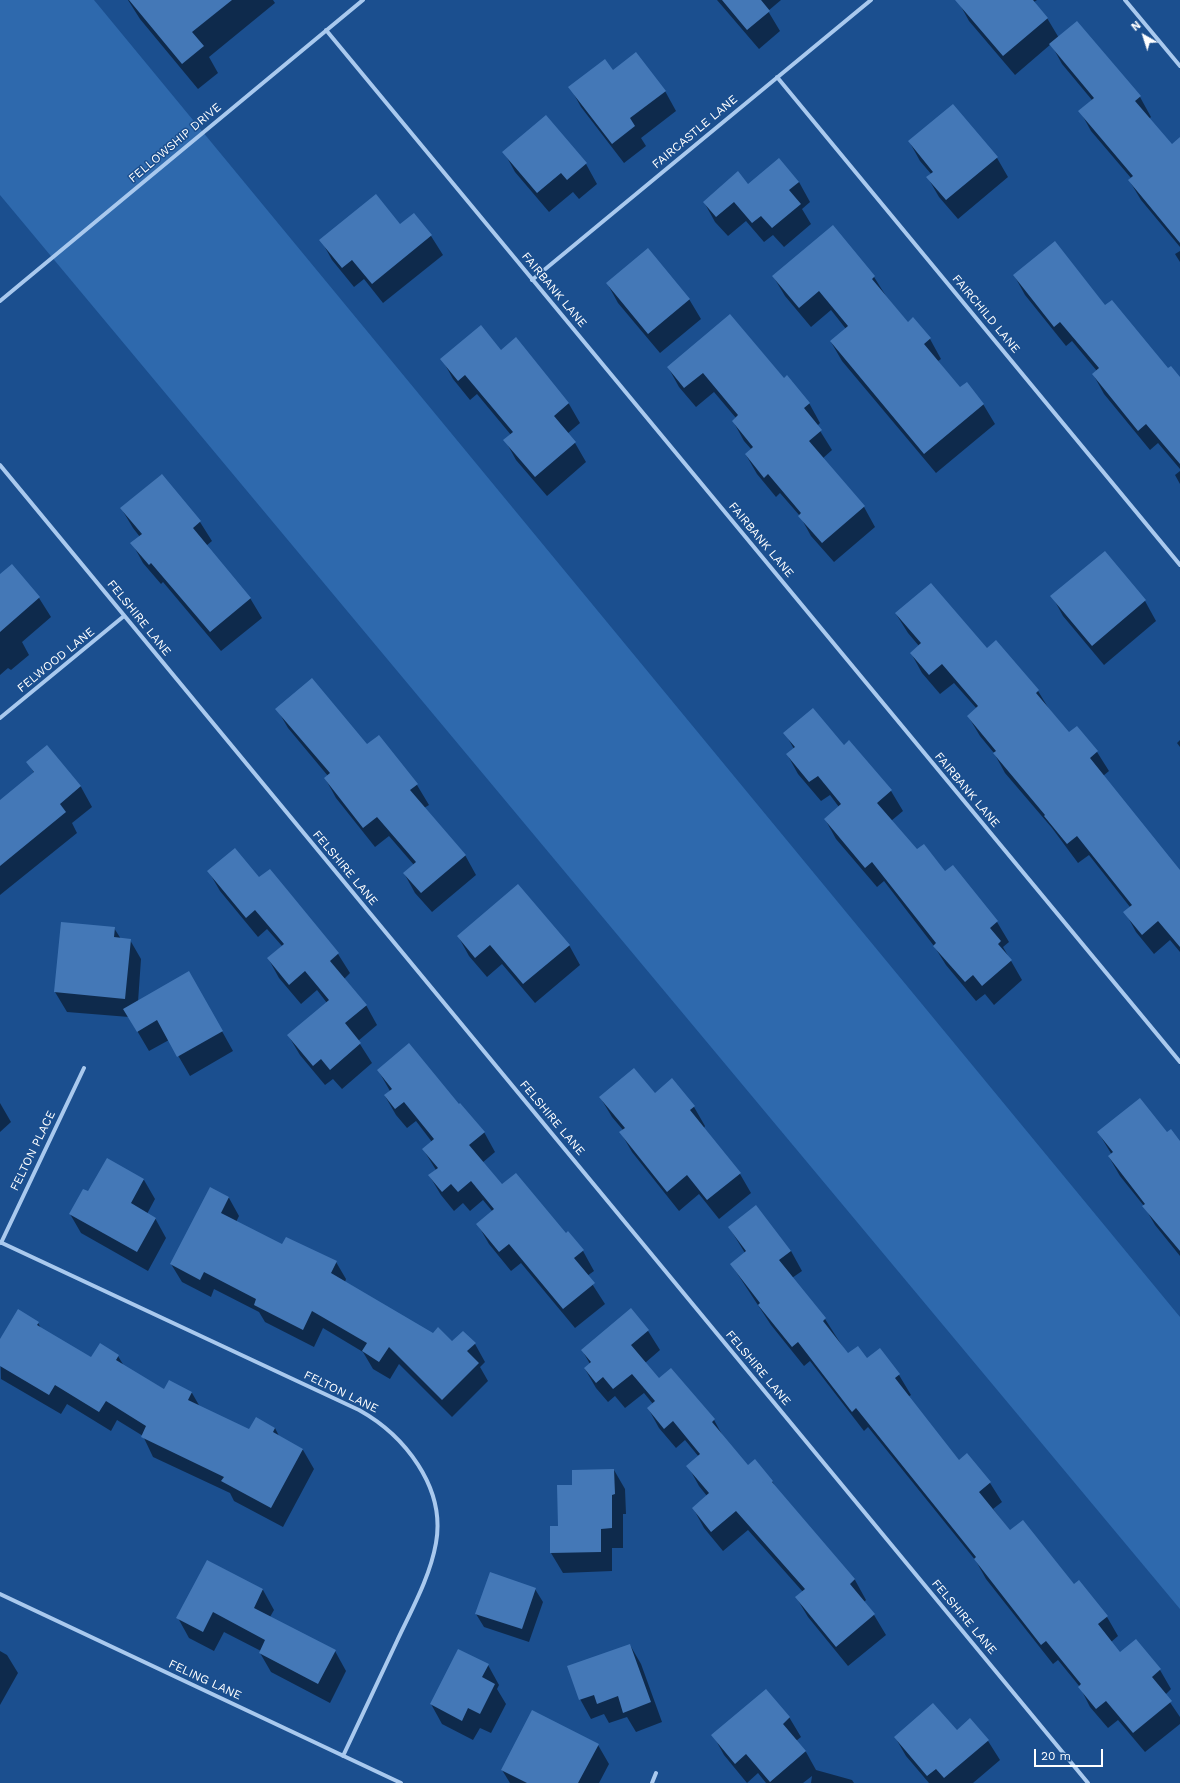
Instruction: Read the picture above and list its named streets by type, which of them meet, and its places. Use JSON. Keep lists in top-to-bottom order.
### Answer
{
  "streets": {
    "street": [
      "FAIRCASTLE LANE",
      "FELLOWSHIP DRIVE",
      "FAIRBANK LANE",
      "FAIRCHILD LANE",
      "FELSHIRE LANE",
      "FELWOOD LANE",
      "FELTON PLACE",
      "FELTON LANE",
      "FELING LANE"
    ]
  },
  "crossings": [
    ["FAIRCASTLE LANE", "FAIRBANK LANE"],
    ["FAIRCASTLE LANE", "FAIRCHILD LANE"],
    ["FELLOWSHIP DRIVE", "FAIRBANK LANE"],
    ["FELSHIRE LANE", "FELWOOD LANE"],
    ["FELTON PLACE", "FELTON LANE"],
    ["FELTON LANE", "FELING LANE"]
  ],
  "scale_bar": "20 m",
  "north": "top left"
}
